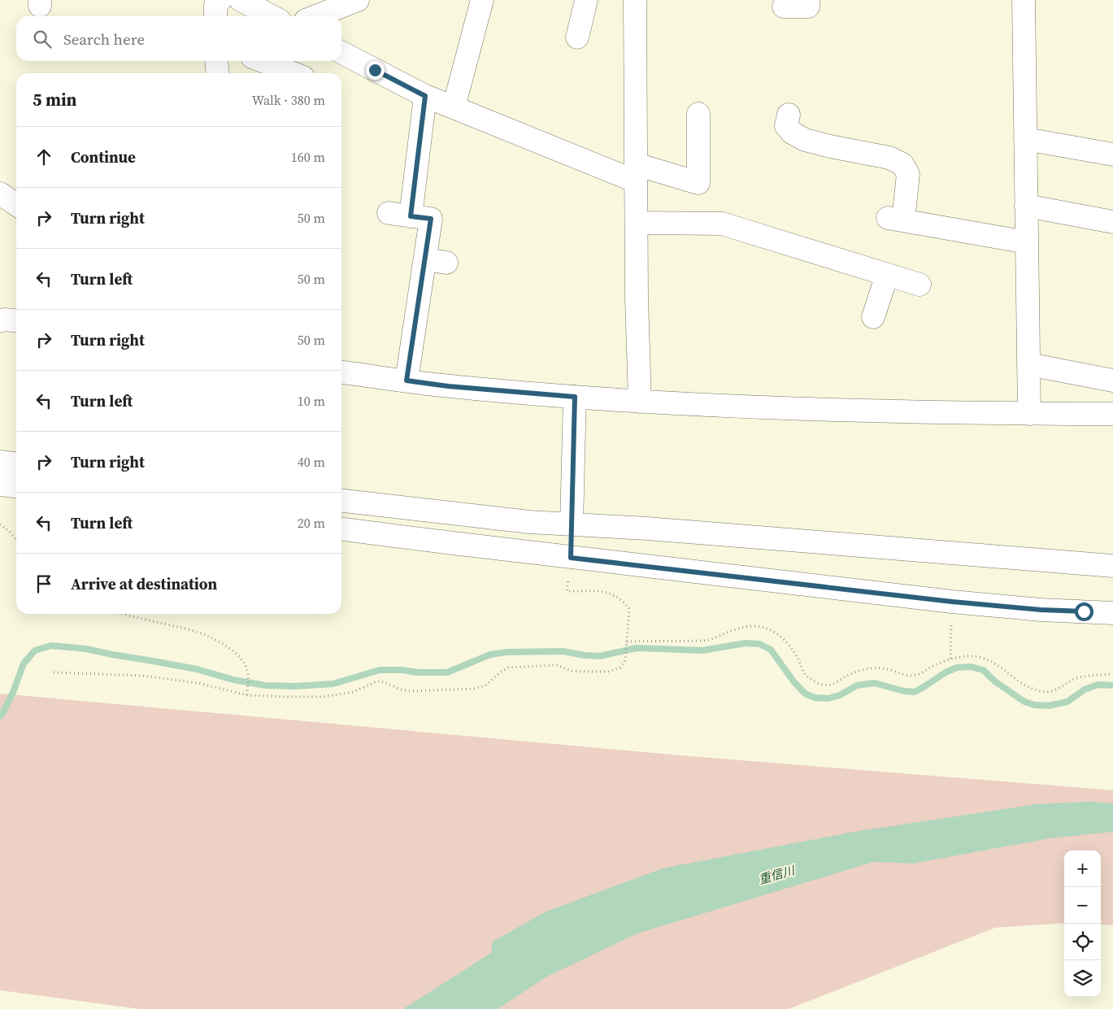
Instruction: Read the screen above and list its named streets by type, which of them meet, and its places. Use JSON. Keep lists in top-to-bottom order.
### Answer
{
  "water": ["重信川"],
  "page": {
    "search": "Search here",
    "heading": ["5 min", "Walk · 380 m"],
    "list": [
      ["Continue", "160 m"],
      ["Turn right", "50 m"],
      ["Turn left", "50 m"],
      ["Turn right", "50 m"],
      ["Turn left", "10 m"],
      ["Turn right", "40 m"],
      ["Turn left", "20 m"],
      "Arrive at destination"
    ],
    "map_buttons": ["+", "−"]
  }
}
